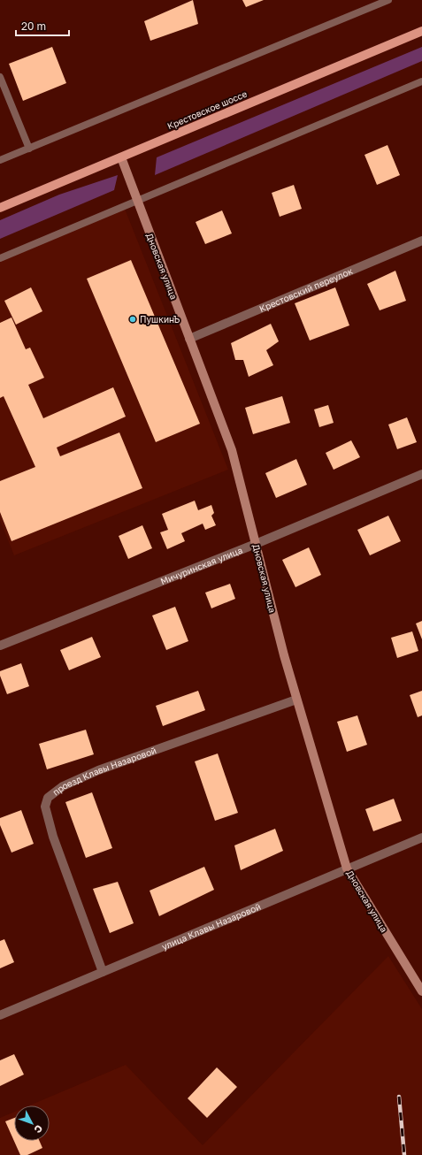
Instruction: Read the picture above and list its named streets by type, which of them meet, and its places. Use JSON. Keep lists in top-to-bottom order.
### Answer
{
  "streets": {
    "main road": ["Крестовское шоссе"],
    "street": [
      "Дновская улица",
      "Крестовский переулок",
      "Мичуринская улица",
      "проезд Клавы Назаровой",
      "улица Клавы Назаровой"
    ]
  },
  "crossings": [
    ["Крестовское шоссе", "Дновская улица"],
    ["Дновская улица", "Крестовский переулок"],
    ["Дновская улица", "Мичуринская улица"],
    ["Дновская улица", "проезд Клавы Назаровой"],
    ["Дновская улица", "улица Клавы Назаровой"],
    ["проезд Клавы Назаровой", "улица Клавы Назаровой"]
  ],
  "places": ["ПушкинЪ"],
  "scale_bar": "20 m",
  "north": "bottom right"
}
